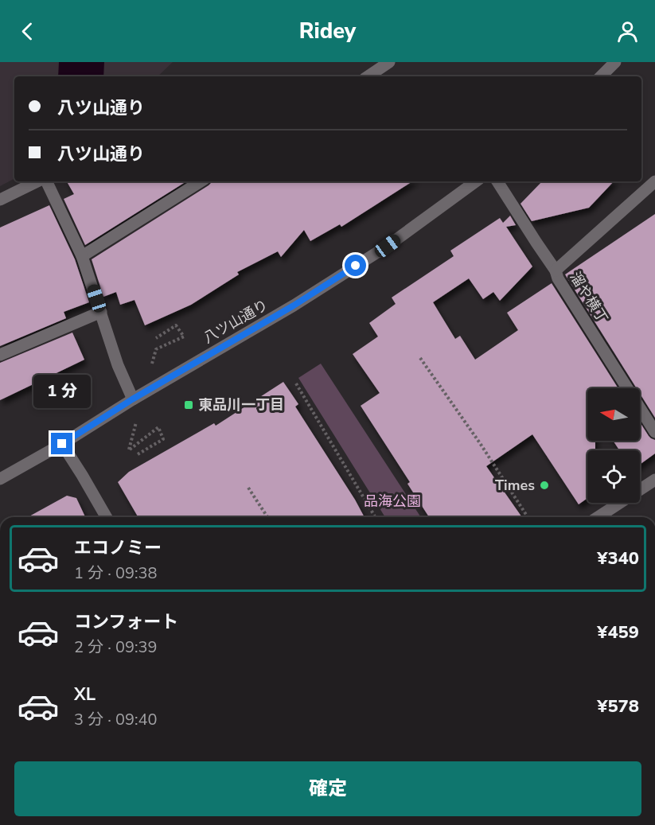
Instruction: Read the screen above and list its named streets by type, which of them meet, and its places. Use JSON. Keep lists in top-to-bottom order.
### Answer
{
  "streets": {
    "street": ["溜や横丁", "八ツ山通り"]
  },
  "parks": ["品海公園"],
  "places": {
    "transit": ["東品川一丁目"],
    "other": ["Times"]
  },
  "north": "left",
  "page": {
    "header": "Ridey",
    "banner": ["八ツ山通り", "八ツ山通り"],
    "bubble": "1 分",
    "list": [
      {
        "name": "エコノミー",
        "note": "1 分 · 09:38",
        "value": "¥340"
      },
      {
        "name": "コンフォート",
        "note": "2 分 · 09:39",
        "value": "¥459"
      },
      {
        "name": "XL",
        "note": "3 分 · 09:40",
        "value": "¥578"
      }
    ],
    "buttons": "確定"
  }
}
